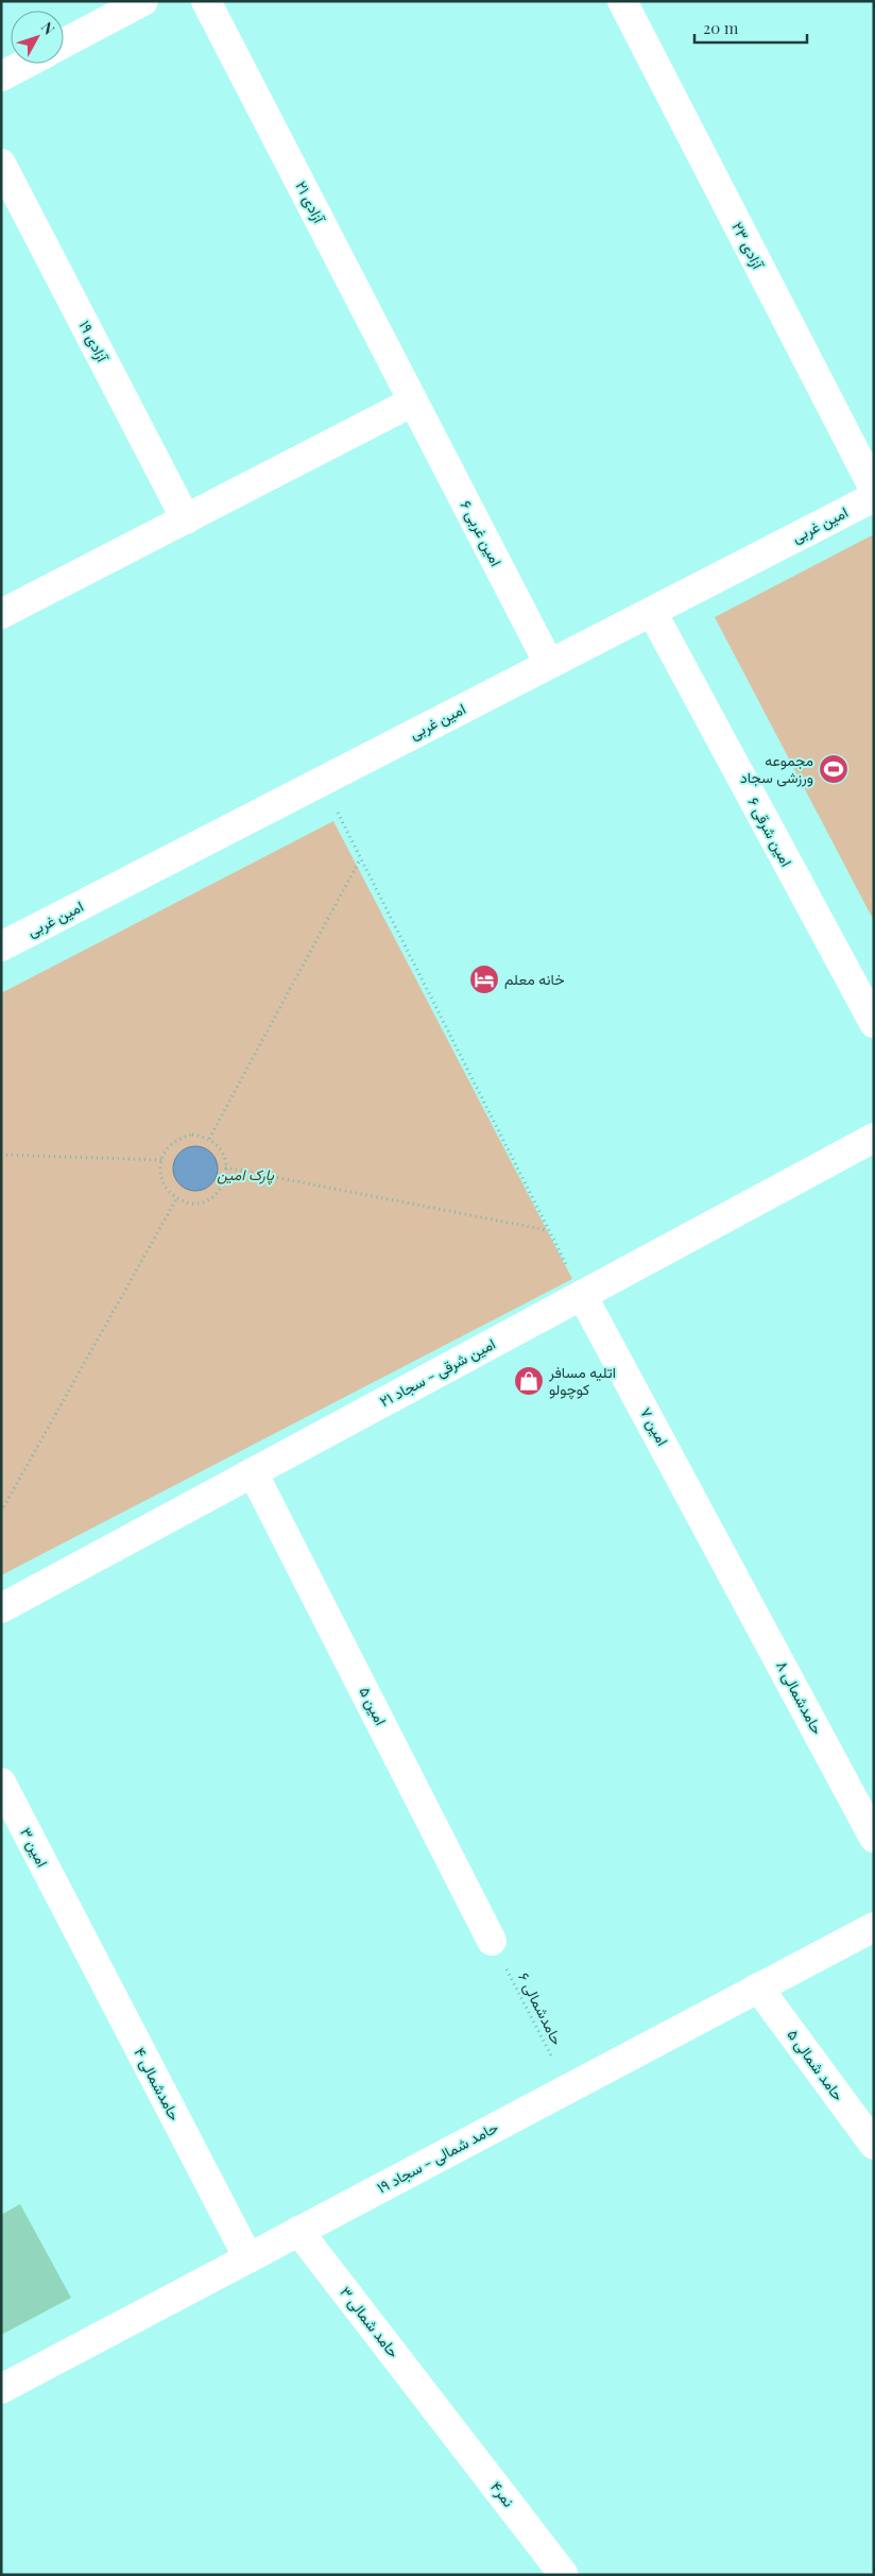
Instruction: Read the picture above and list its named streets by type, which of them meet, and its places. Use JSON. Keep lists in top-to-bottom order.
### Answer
{
  "streets": {
    "street": [
      "آزادی ۲۱",
      "آزادی ۲۳",
      "۱۹ آزادی",
      "امین غربی",
      "امین غربی ۶",
      "امین شرقی ۶",
      "امین شرقی - سجاد ۲۱",
      "امین ۷",
      "حامدشمالی ۸",
      "امین ۵",
      "امین ۳",
      "حامد شمالی ۵",
      "حامدشمالی ۴",
      "حامد شمالی - سجاد ۱۹",
      "حامد شمالی ۳",
      "نمر۴"
    ],
    "path": ["حامدشمالی ۶"]
  },
  "crossings": [
    ["آزادی ۲۱", "امین غربی ۶"],
    ["امین غربی", "امین غربی ۶"],
    ["امین غربی", "امین شرقی ۶"],
    ["امین شرقی - سجاد ۲۱", "امین ۷"],
    ["امین شرقی - سجاد ۲۱", "امین ۵"],
    ["امین ۷", "حامدشمالی ۸"],
    ["امین ۵", "حامدشمالی ۶"],
    ["امین ۳", "حامدشمالی ۴"],
    ["حامدشمالی ۶", "حامد شمالی - سجاد ۱۹"],
    ["حامد شمالی ۵", "حامد شمالی - سجاد ۱۹"],
    ["حامدشمالی ۴", "حامد شمالی - سجاد ۱۹"],
    ["حامد شمالی - سجاد ۱۹", "حامد شمالی ۳"],
    ["حامد شمالی ۳", "نمر۴"]
  ],
  "parks": ["پارک امین"],
  "places": {
    "sports": ["مجموعه ورزشی سجاد"],
    "hotel": ["خانه معلم"],
    "shop": ["اتليه مسافر كوچولو"]
  },
  "scale_bar": "20 m",
  "north": "top right"
}
